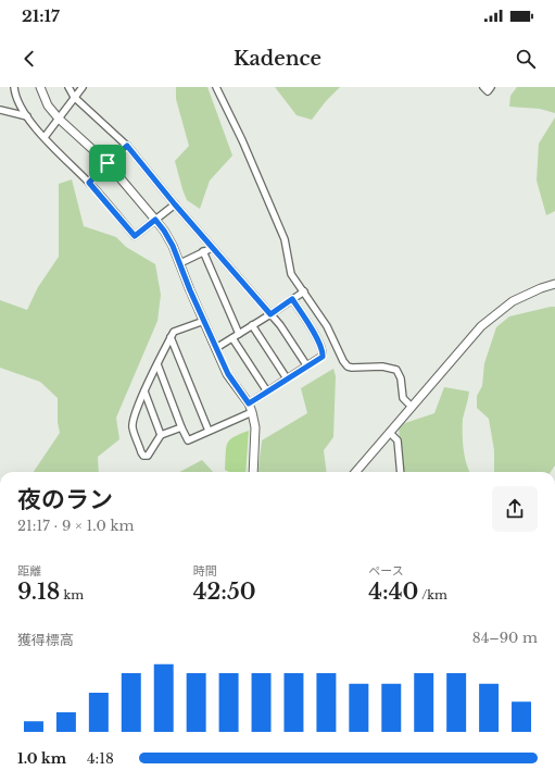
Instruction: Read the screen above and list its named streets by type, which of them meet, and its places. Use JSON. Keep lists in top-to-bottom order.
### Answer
{
  "page": {
    "status": "21:17",
    "header": "Kadence",
    "heading": ["夜のラン", "21:17 · 9 × 1.0 km"],
    "stats": [
      ["距離", "9.18 km"],
      ["時間", "42:50"],
      ["ペース", "4:40 /km"]
    ],
    "chart": ["獲得標高", "84–90 m"],
    "list": [
      {
        "name": "1.0 km",
        "note": "4:18"
      }
    ]
  }
}
